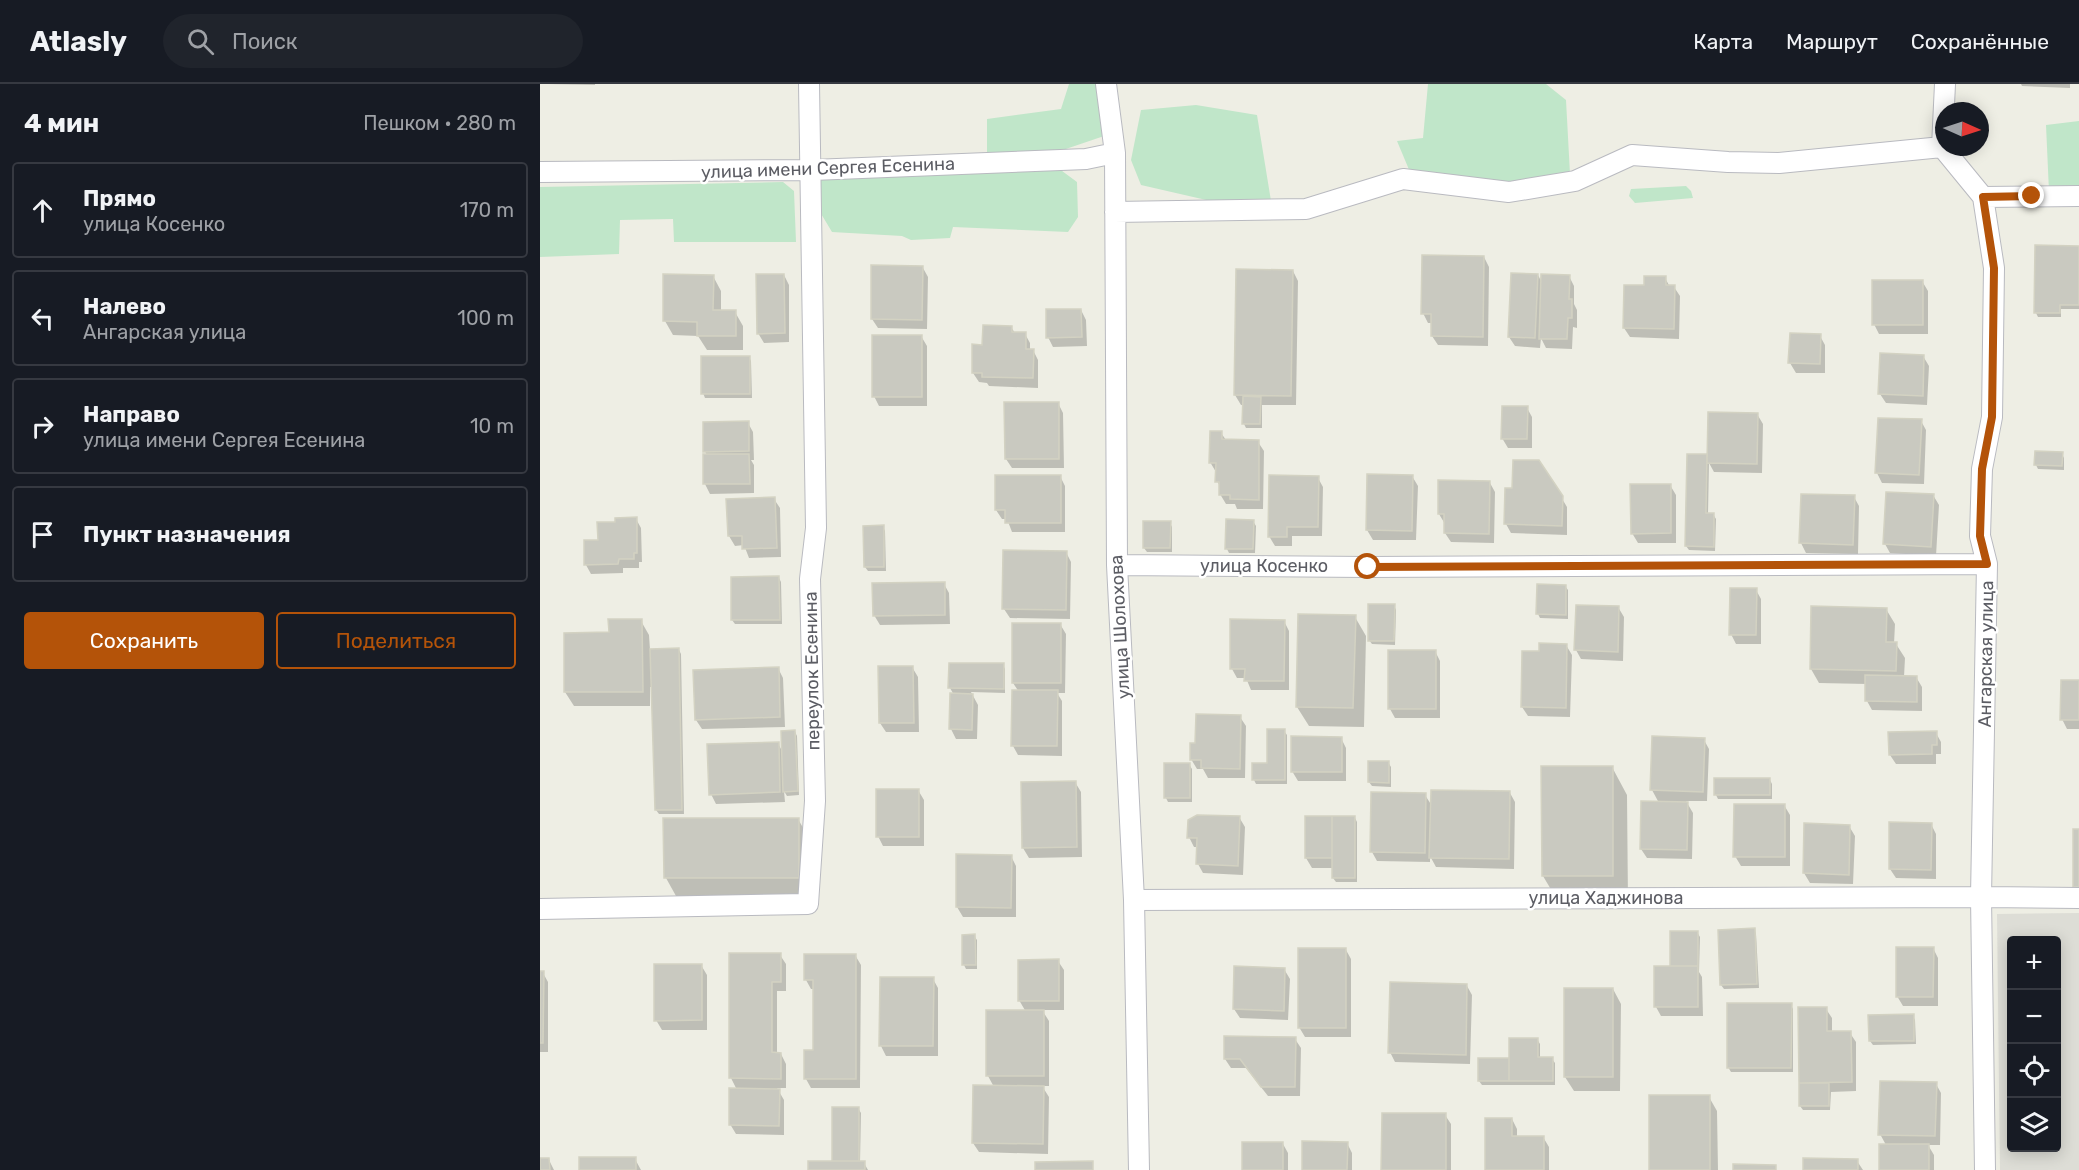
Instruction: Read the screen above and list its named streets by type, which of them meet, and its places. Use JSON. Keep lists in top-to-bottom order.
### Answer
{
  "streets": {
    "street": [
      "улица имени Сергея Есенина",
      "улица Косенко",
      "улица Шолохова",
      "Ангарская улица",
      "переулок Есенина",
      "улица Хаджинова"
    ]
  },
  "crossings": [
    ["улица имени Сергея Есенина", "улица Шолохова"],
    ["улица имени Сергея Есенина", "переулок Есенина"],
    ["улица Косенко", "улица Шолохова"],
    ["улица Косенко", "Ангарская улица"],
    ["улица Шолохова", "улица Хаджинова"],
    ["Ангарская улица", "улица Хаджинова"]
  ],
  "north": "right",
  "page": {
    "header": "Atlasly",
    "search": "Поиск",
    "nav": ["Карта", "Маршрут", "Сохранённые"],
    "heading": ["4 мин", "Пешком · 280 m"],
    "list": [
      ["Прямо", "улица Косенко", "170 m"],
      ["Налево", "Ангарская улица", "100 m"],
      ["Направо", "улица имени Сергея Есенина", "10 m"],
      "Пункт назначения"
    ],
    "buttons": ["Сохранить", "Поделиться"],
    "map_buttons": ["+", "−"]
  }
}
